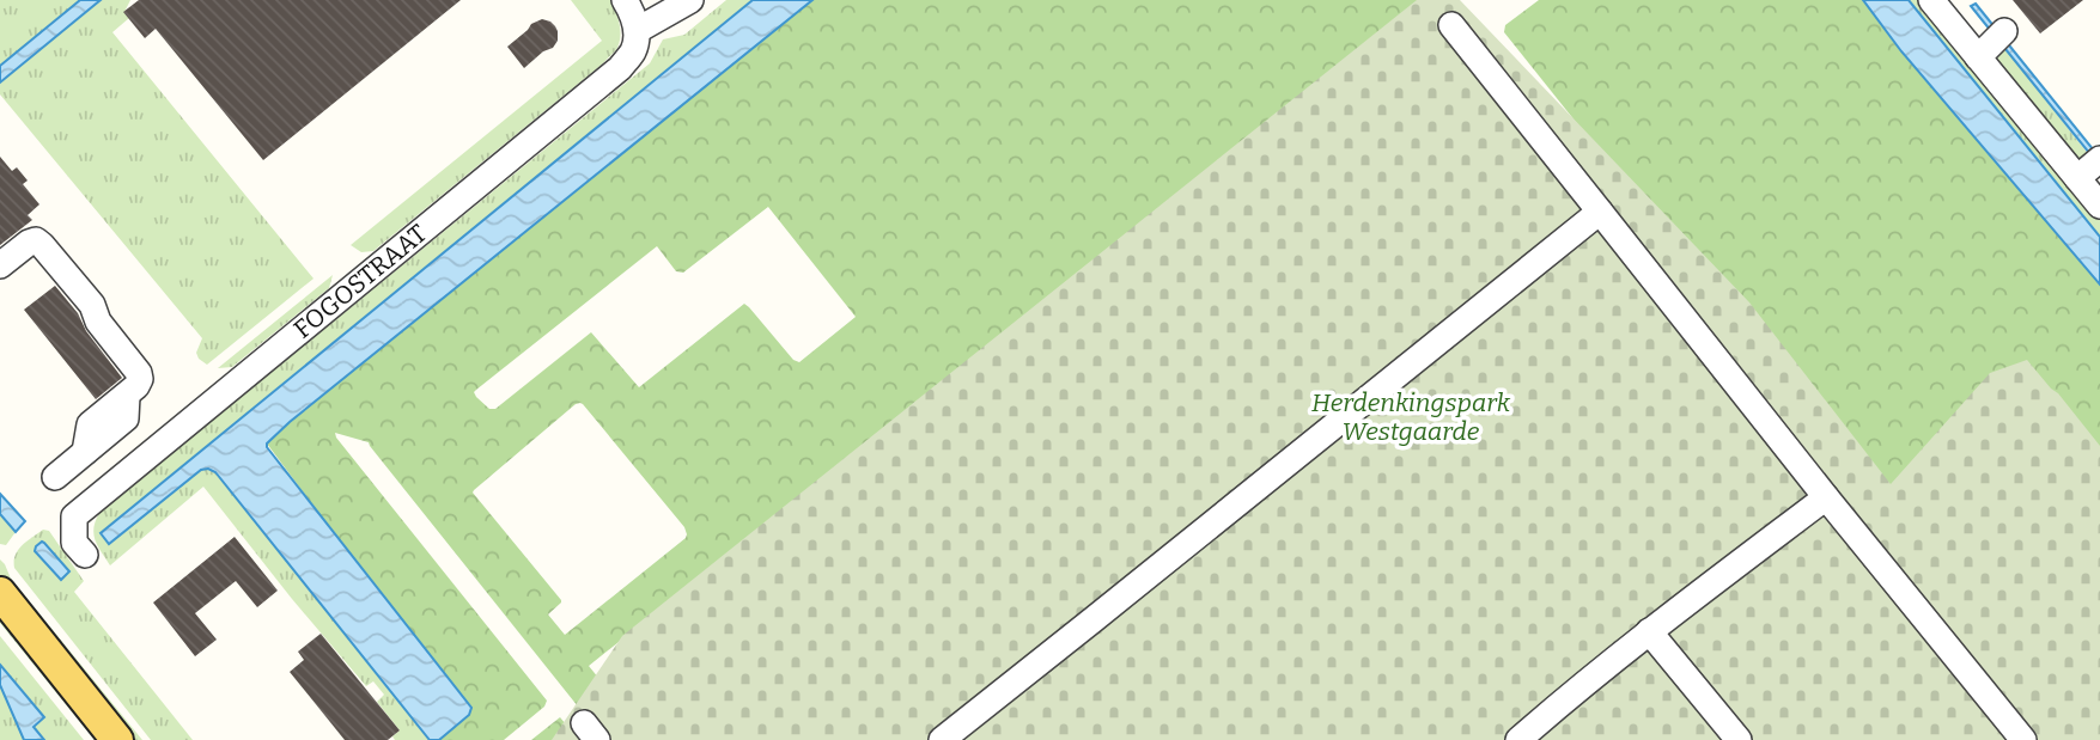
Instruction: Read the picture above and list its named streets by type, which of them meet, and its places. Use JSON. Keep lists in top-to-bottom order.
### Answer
{
  "streets": {
    "street": ["FOGOSTRAAT"]
  },
  "parks": ["Herdenkingspark Westgaarde"]
}
